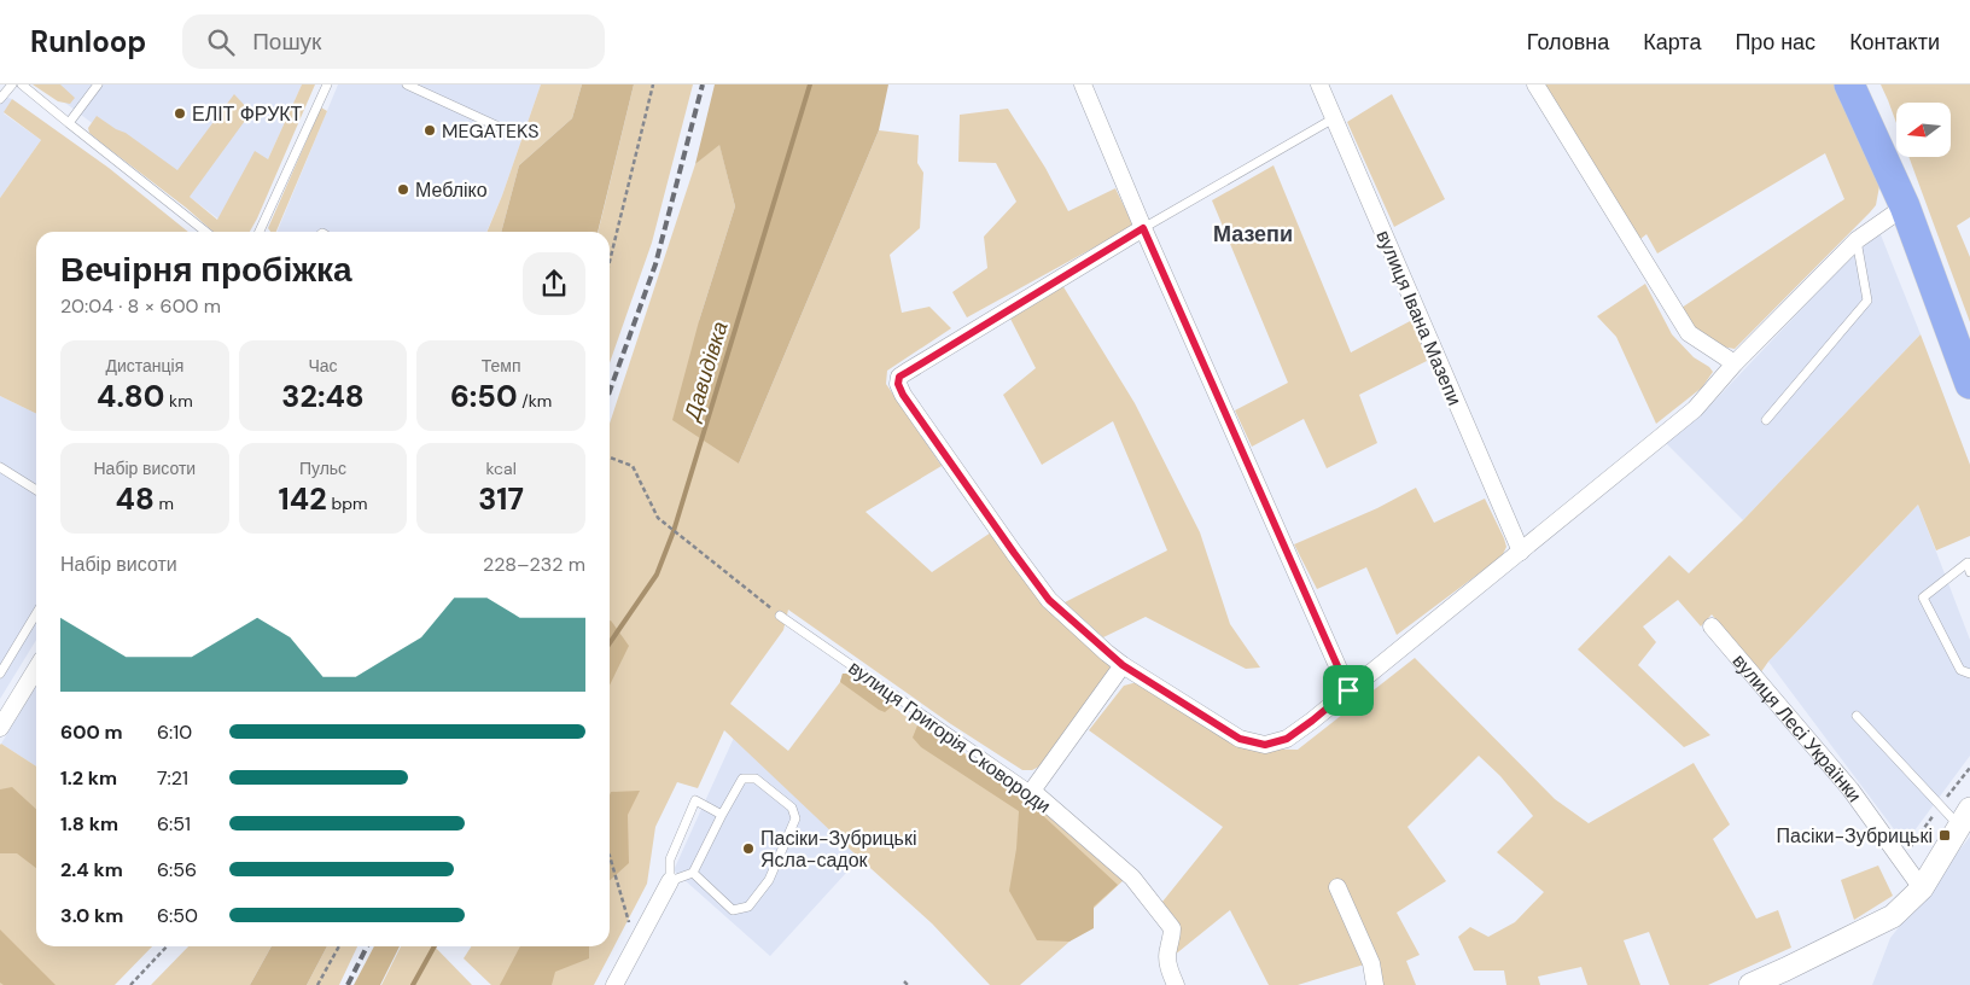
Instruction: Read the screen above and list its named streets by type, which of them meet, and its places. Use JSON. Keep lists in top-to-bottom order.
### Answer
{
  "streets": {
    "street": ["вулиця Івана Мазепи", "вулиця Лесі Українки", "вулиця Григорія Сковороди"]
  },
  "districts": ["Мазепи"],
  "water": ["Давидівка"],
  "places": {
    "other": [
      "ЕЛІТ ФРУКТ",
      "MEGATEKS",
      "Мебліко",
      "Пасіки-Зубрицькі Ясла-садок"
    ],
    "transit": ["Пасіки-Зубрицькі"]
  },
  "north": "left",
  "page": {
    "header": "Runloop",
    "search": "Пошук",
    "nav": [
      "Головна",
      "Карта",
      "Про нас",
      "Контакти"
    ],
    "heading": ["Вечірня пробіжка", "20:04 · 8 × 600 m"],
    "stats": [
      ["Дистанція", "4.80 km"],
      ["Час", "32:48"],
      ["Темп", "6:50 /km"],
      ["Набір висоти", "48 m"],
      ["Пульс", "142 bpm"],
      ["kcal", "317"]
    ],
    "chart": ["Набір висоти", "228–232 m"],
    "list": [
      {
        "name": "600 m",
        "note": "6:10"
      },
      {
        "name": "1.2 km",
        "note": "7:21"
      },
      {
        "name": "1.8 km",
        "note": "6:51"
      },
      {
        "name": "2.4 km",
        "note": "6:56"
      },
      {
        "name": "3.0 km",
        "note": "6:50"
      }
    ]
  }
}
